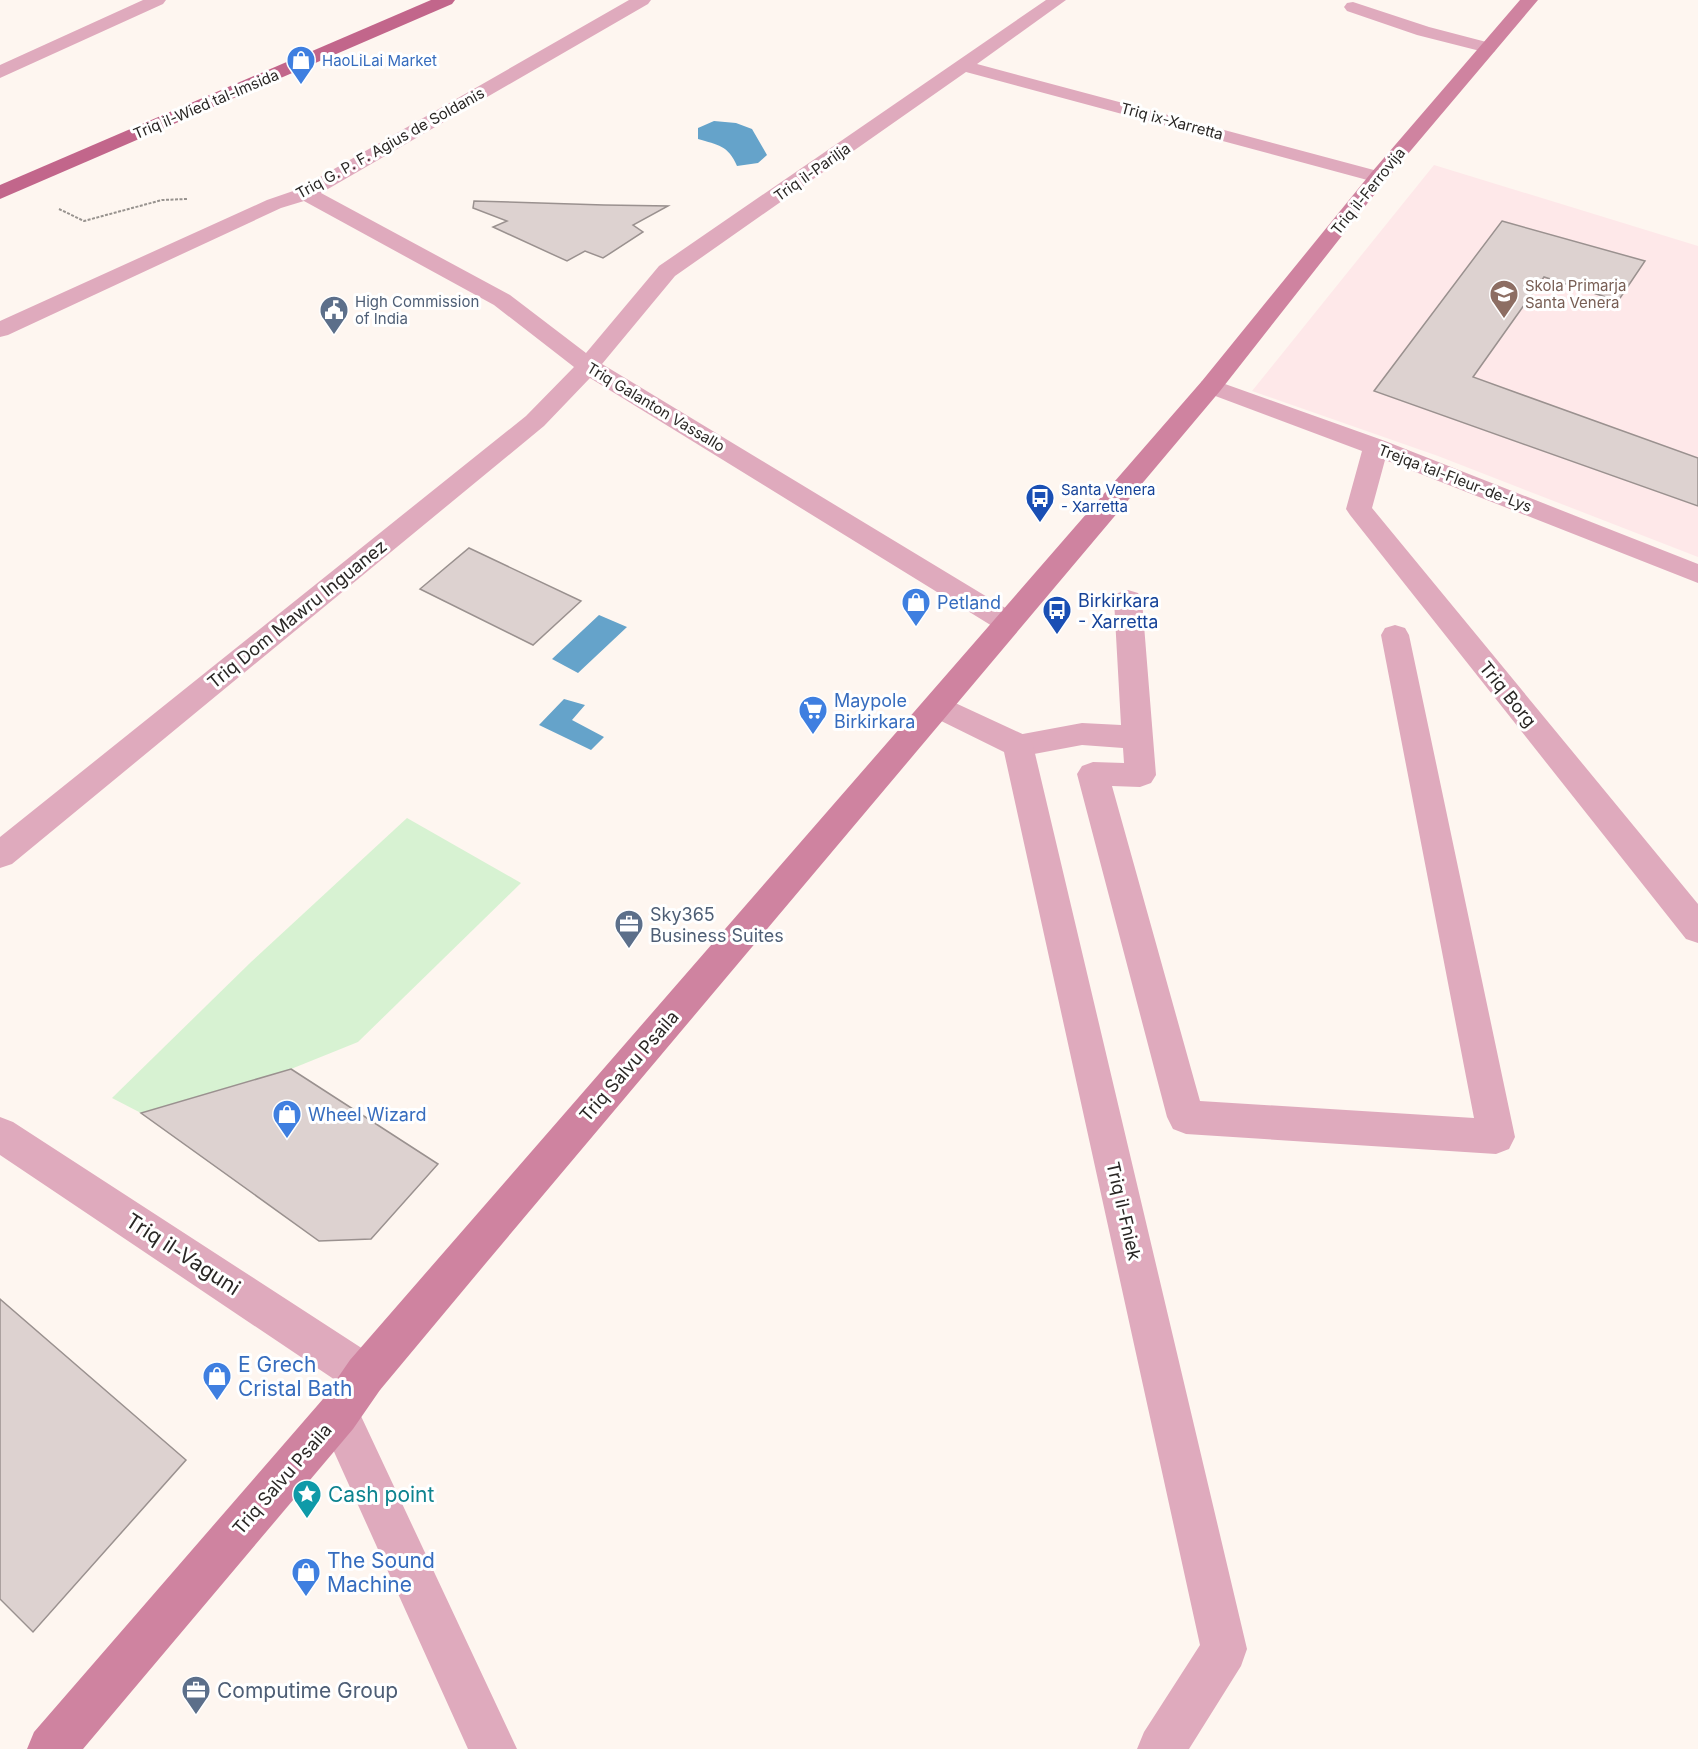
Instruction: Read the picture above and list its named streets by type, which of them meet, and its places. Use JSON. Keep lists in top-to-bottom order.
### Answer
{
  "streets": {
    "main road": ["Triq il-Wied tal-Imsida", "Triq il-Ferrovija", "Triq Salvu Psaila"],
    "street": [
      "Triq ix-Xarretta",
      "Triq G. P. F. Agius de Soldanis",
      "Triq il-Parilja",
      "Triq Galanton Vassallo",
      "Trejqa tal-Fleur-de-Lys",
      "Triq Dom Mawru Inguanez",
      "Triq Borg",
      "Triq il-Fniek",
      "Triq il-Vaguni"
    ]
  },
  "crossings": [
    ["Triq ix-Xarretta", "Triq il-Parilja"],
    ["Triq ix-Xarretta", "Triq il-Ferrovija"],
    ["Triq G. P. F. Agius de Soldanis", "Triq Galanton Vassallo"],
    ["Triq il-Parilja", "Triq Galanton Vassallo"],
    ["Triq il-Parilja", "Triq Dom Mawru Inguanez"],
    ["Triq il-Ferrovija", "Trejqa tal-Fleur-de-Lys"],
    ["Triq il-Ferrovija", "Triq Salvu Psaila"],
    ["Triq Galanton Vassallo", "Triq Dom Mawru Inguanez"],
    ["Triq Galanton Vassallo", "Triq Salvu Psaila"],
    ["Trejqa tal-Fleur-de-Lys", "Triq Borg"],
    ["Trejqa tal-Fleur-de-Lys", "Triq Salvu Psaila"],
    ["Triq Salvu Psaila", "Triq il-Vaguni"]
  ],
  "places": {
    "shop": [
      "HaoLiLai Market",
      "Petland",
      "Wheel Wizard",
      "E Grech Cristal Bath",
      "The Sound Machine"
    ],
    "school or university": ["Skola Primarja Santa Venera"],
    "public building": ["High Commission of India"],
    "bus stop": ["Santa Venera - Xarretta", "Birkirkara - Xarretta"],
    "supermarket": ["Maypole Birkirkara"],
    "office": ["Sky365 Business Suites", "Computime Group"],
    "place": ["Cash point"]
  }
}
